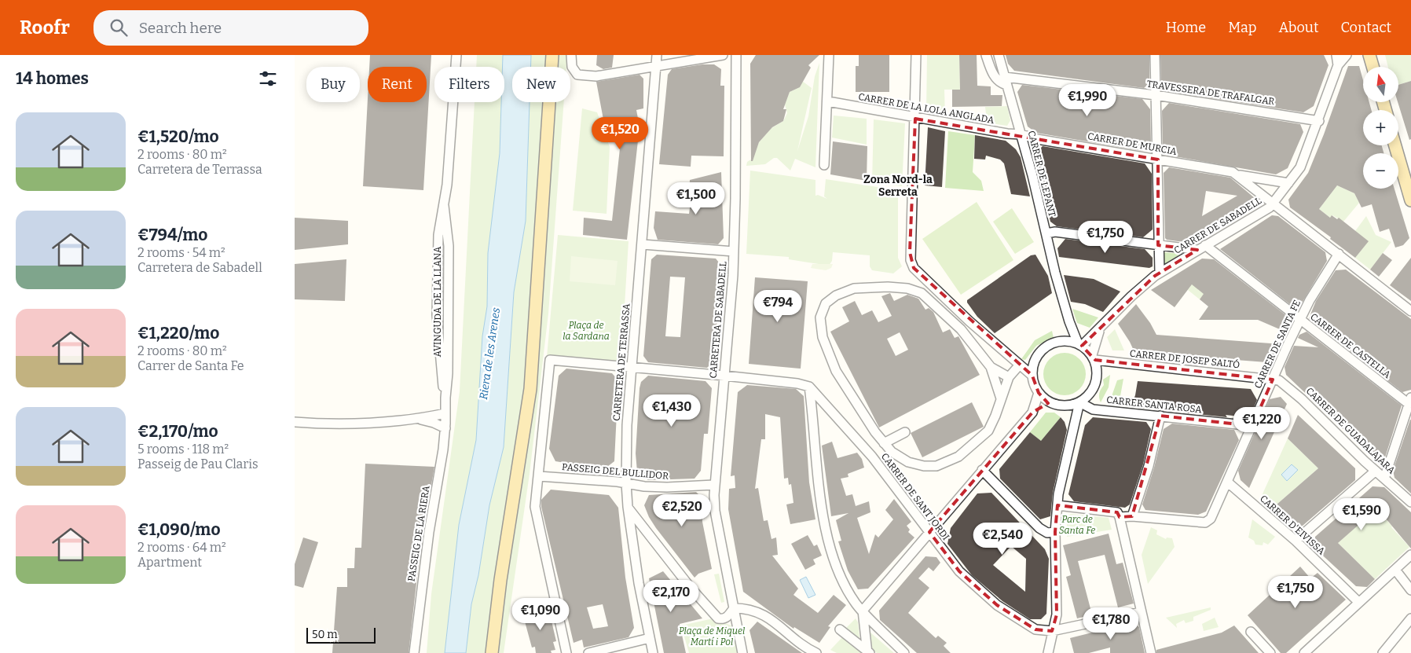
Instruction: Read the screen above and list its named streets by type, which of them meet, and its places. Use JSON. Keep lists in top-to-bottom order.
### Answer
{
  "streets": {
    "street": [
      "TRAVESSERA DE TRAFALGAR",
      "CARRER DE LA LOLA ANGLADA",
      "CARRER DE MURCIA",
      "CARRER DE LEPANT",
      "CARRER DE SABADELL",
      "AVINGUDA DE LA LLANA",
      "CARRETERA DE SABADELL",
      "CARRER DE SANTA FE",
      "CARRER DE CASTELLA",
      "CARRER DE JOSEP SALTÓ",
      "CARRETERA DE TERRASSA",
      "CARRER SANTA ROSA",
      "CARRER DE GUADALAJARA",
      "PASSEIG DEL BULLIDOR",
      "CARRER DE SANT JORDI",
      "CARRER D'EIVISSA",
      "PASSEIG DE LA RIERA"
    ]
  },
  "crossings": [
    ["TRAVESSERA DE TRAFALGAR", "CARRER DE LEPANT"],
    ["TRAVESSERA DE TRAFALGAR", "CARRER DE SABADELL"],
    ["CARRER DE LA LOLA ANGLADA", "CARRER DE MURCIA"],
    ["CARRER DE LA LOLA ANGLADA", "CARRER DE LEPANT"],
    ["CARRER DE MURCIA", "CARRER DE LEPANT"],
    ["CARRER DE MURCIA", "CARRER DE SABADELL"],
    ["CARRER DE MURCIA", "CARRER DE SANTA FE"],
    ["CARRER DE LEPANT", "CARRER DE SABADELL"],
    ["CARRER DE LEPANT", "CARRER DE JOSEP SALTÓ"],
    ["CARRER DE LEPANT", "CARRER SANTA ROSA"],
    ["CARRER DE SABADELL", "CARRER DE CASTELLA"],
    ["CARRER DE SABADELL", "CARRER DE JOSEP SALTÓ"],
    ["CARRER DE SABADELL", "CARRER SANTA ROSA"],
    ["AVINGUDA DE LA LLANA", "PASSEIG DE LA RIERA"],
    ["CARRETERA DE SABADELL", "PASSEIG DEL BULLIDOR"],
    ["CARRER DE SANTA FE", "CARRER DE CASTELLA"],
    ["CARRER DE SANTA FE", "CARRER DE JOSEP SALTÓ"],
    ["CARRER DE SANTA FE", "CARRER SANTA ROSA"],
    ["CARRER DE SANTA FE", "CARRER DE GUADALAJARA"],
    ["CARRER DE SANTA FE", "CARRER D'EIVISSA"],
    ["CARRER DE JOSEP SALTÓ", "CARRER SANTA ROSA"],
    ["CARRER DE JOSEP SALTÓ", "CARRER DE GUADALAJARA"],
    ["CARRETERA DE TERRASSA", "PASSEIG DEL BULLIDOR"]
  ],
  "districts": ["Zona Nord-la Serreta"],
  "water": ["Riera de les Arenes"],
  "parks": ["Plaça de la Sardana", "Parc de Santa Fe", "Plaça de Miquel Martí i Pol"],
  "scale_bar": "50 m",
  "north": "top",
  "page": {
    "header": "Roofr",
    "search": "Search here",
    "nav": [
      "Home",
      "Map",
      "About",
      "Contact"
    ],
    "heading": "14 homes",
    "map_buttons": ["+", "−"],
    "chip": [
      "Buy",
      "Rent",
      "Filters",
      "New"
    ],
    "price": [
      "€1,990",
      "€1,520",
      "€1,500",
      "€1,750",
      "€794",
      "€1,430",
      "€1,220",
      "€2,520",
      "€1,590",
      "€2,540",
      "€1,750",
      "€2,170",
      "€1,090",
      "€1,780"
    ],
    "list": [
      {
        "name": "€1,520/mo",
        "note": "2 rooms · 80 m² · Carretera de Terrassa"
      },
      {
        "name": "€794/mo",
        "note": "2 rooms · 54 m² · Carretera de Sabadell"
      },
      {
        "name": "€1,220/mo",
        "note": "2 rooms · 80 m² · Carrer de Santa Fe"
      },
      {
        "name": "€2,170/mo",
        "note": "5 rooms · 118 m² · Passeig de Pau Claris"
      },
      {
        "name": "€1,090/mo",
        "note": "2 rooms · 64 m² · Apartment"
      }
    ],
    "scale": "50 m"
  }
}
